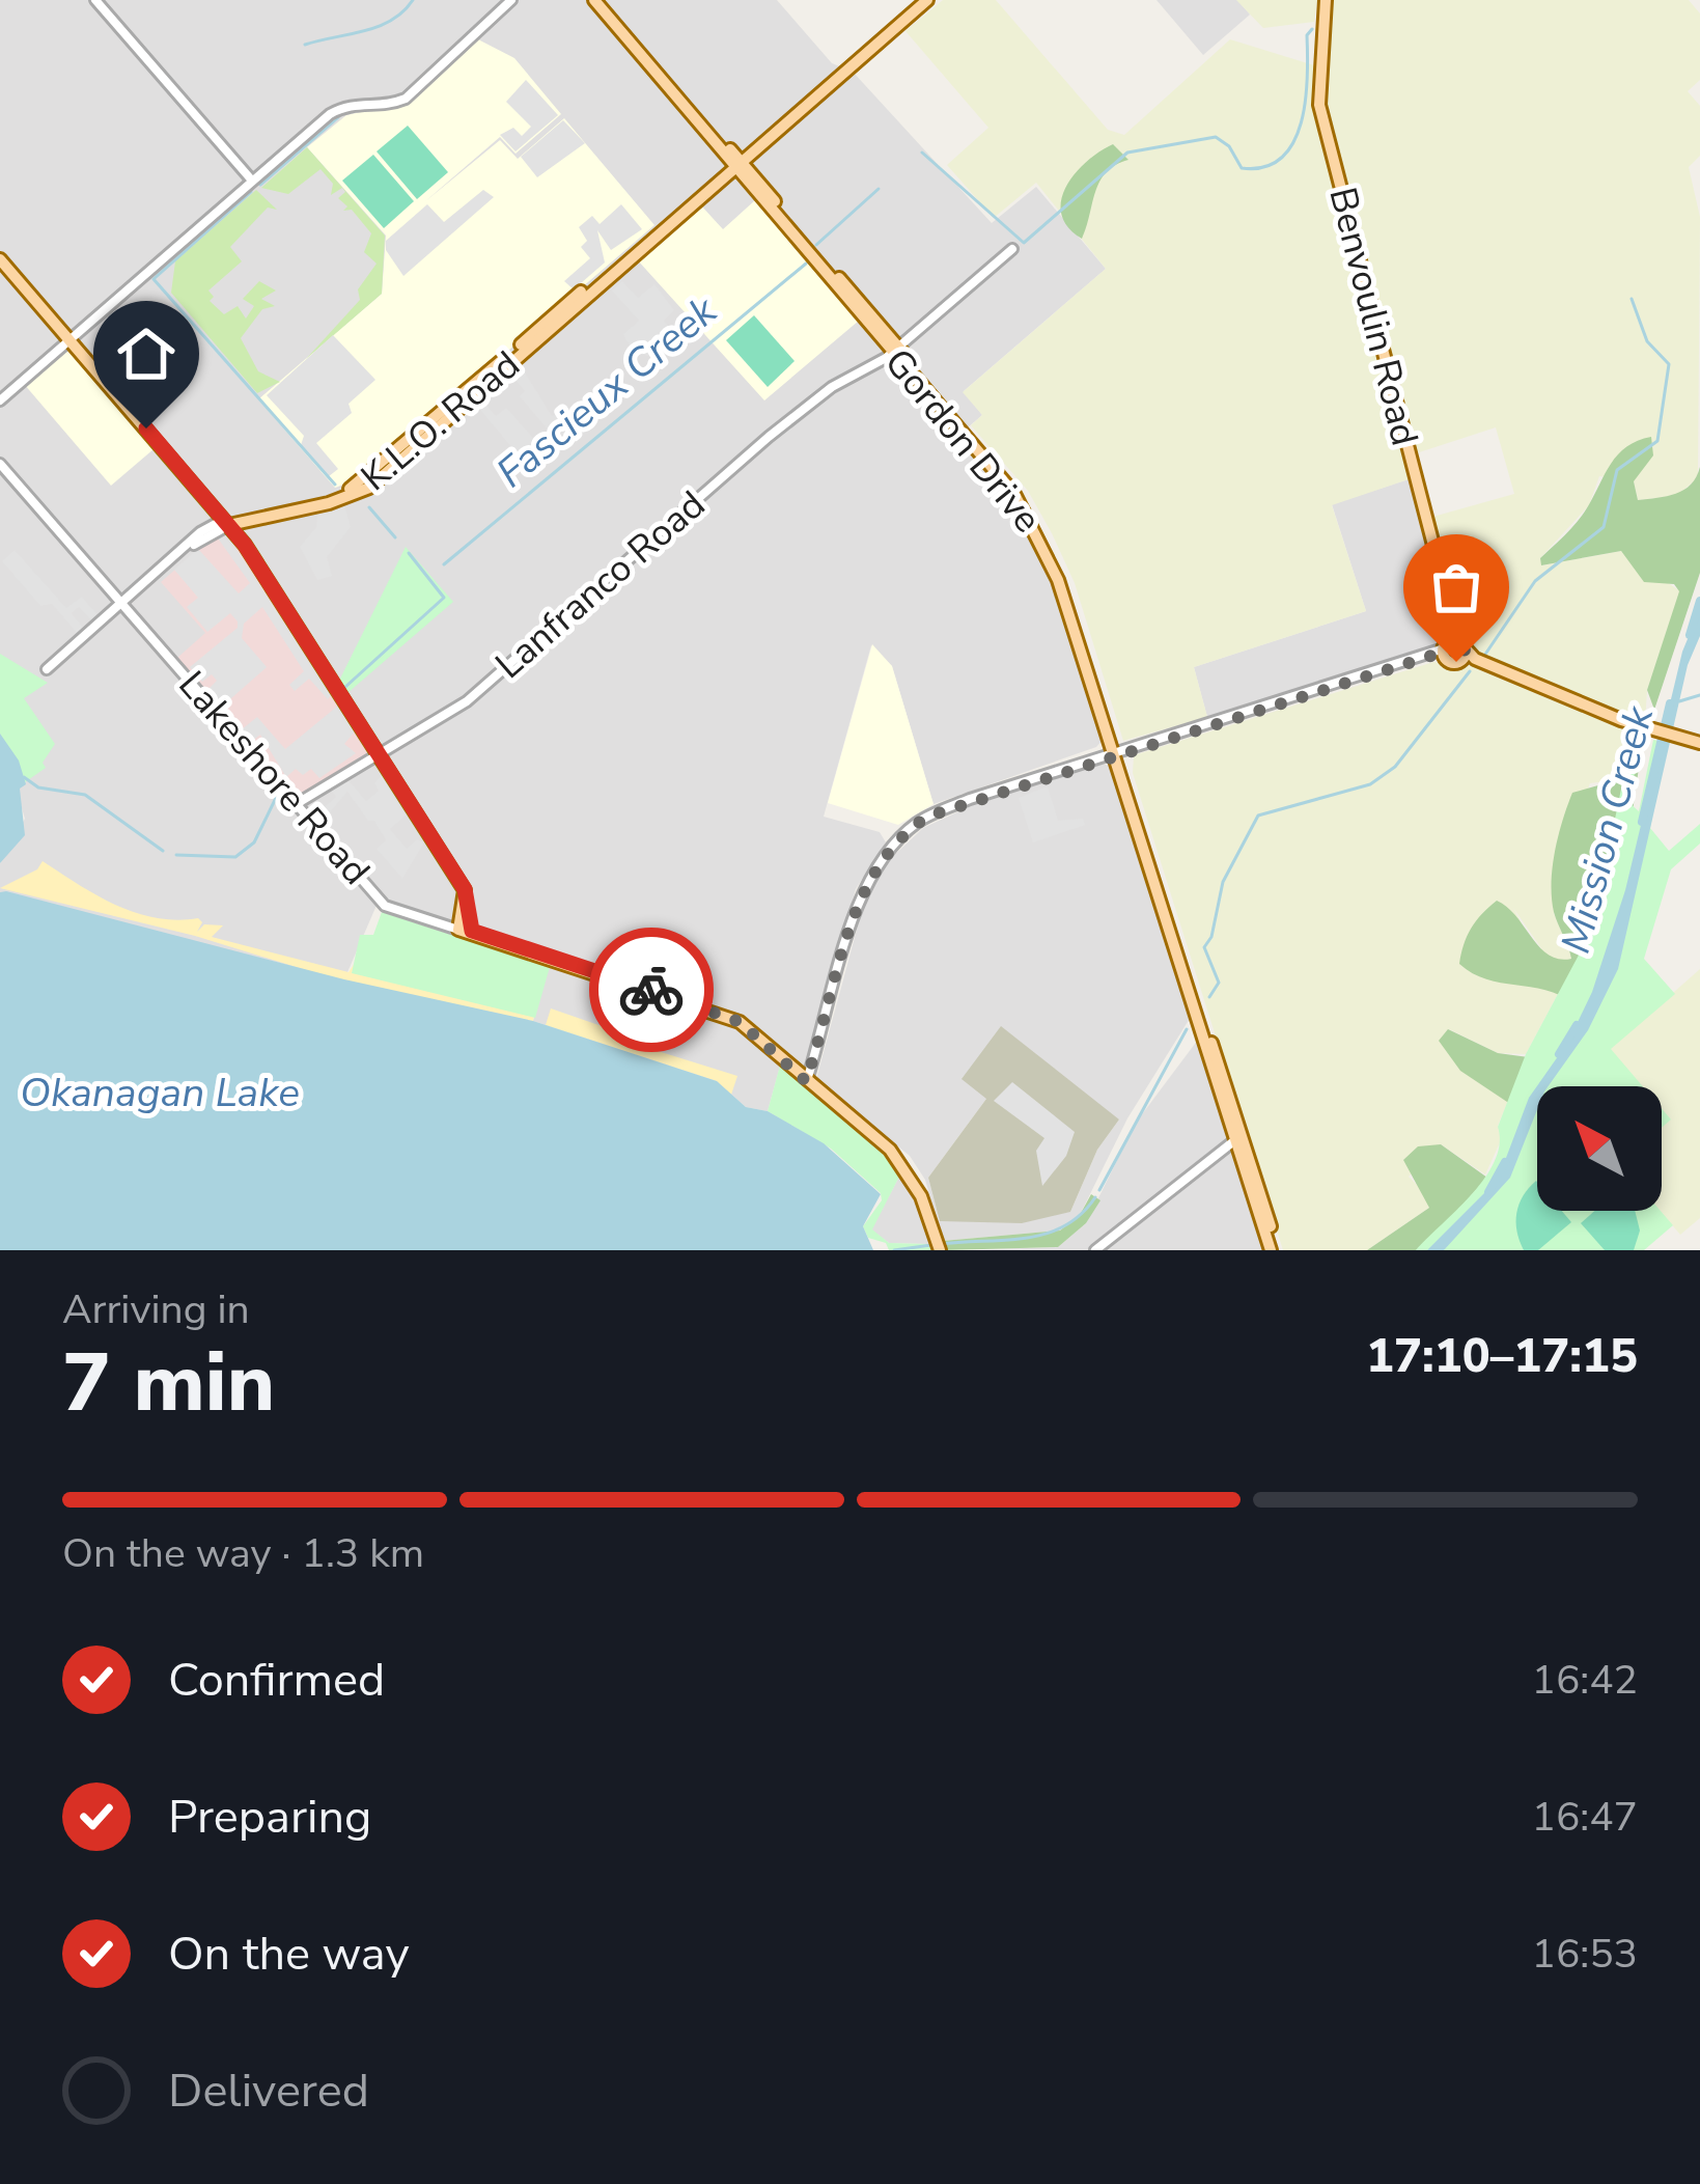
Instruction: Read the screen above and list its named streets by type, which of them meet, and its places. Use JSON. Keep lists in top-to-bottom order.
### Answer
{
  "streets": {
    "main road": ["Benvoulin Road", "K.L.O. Road", "Gordon Drive"],
    "street": ["Lanfranco Road", "Lakeshore Road"]
  },
  "crossings": [
    ["K.L.O. Road", "Gordon Drive"],
    ["K.L.O. Road", "Lakeshore Road"],
    ["Gordon Drive", "Lanfranco Road"],
    ["Lanfranco Road", "Lakeshore Road"]
  ],
  "water": ["Fascieux Creek", "Mission Creek", "Okanagan Lake"],
  "north": "top left",
  "page": {
    "heading": ["7 min", "Arriving in", "17:10–17:15"],
    "bar": "On the way · 1.3 km",
    "list": [
      ["Confirmed", "16:42"],
      ["Preparing", "16:47"],
      ["On the way", "16:53"],
      "Delivered"
    ]
  }
}
